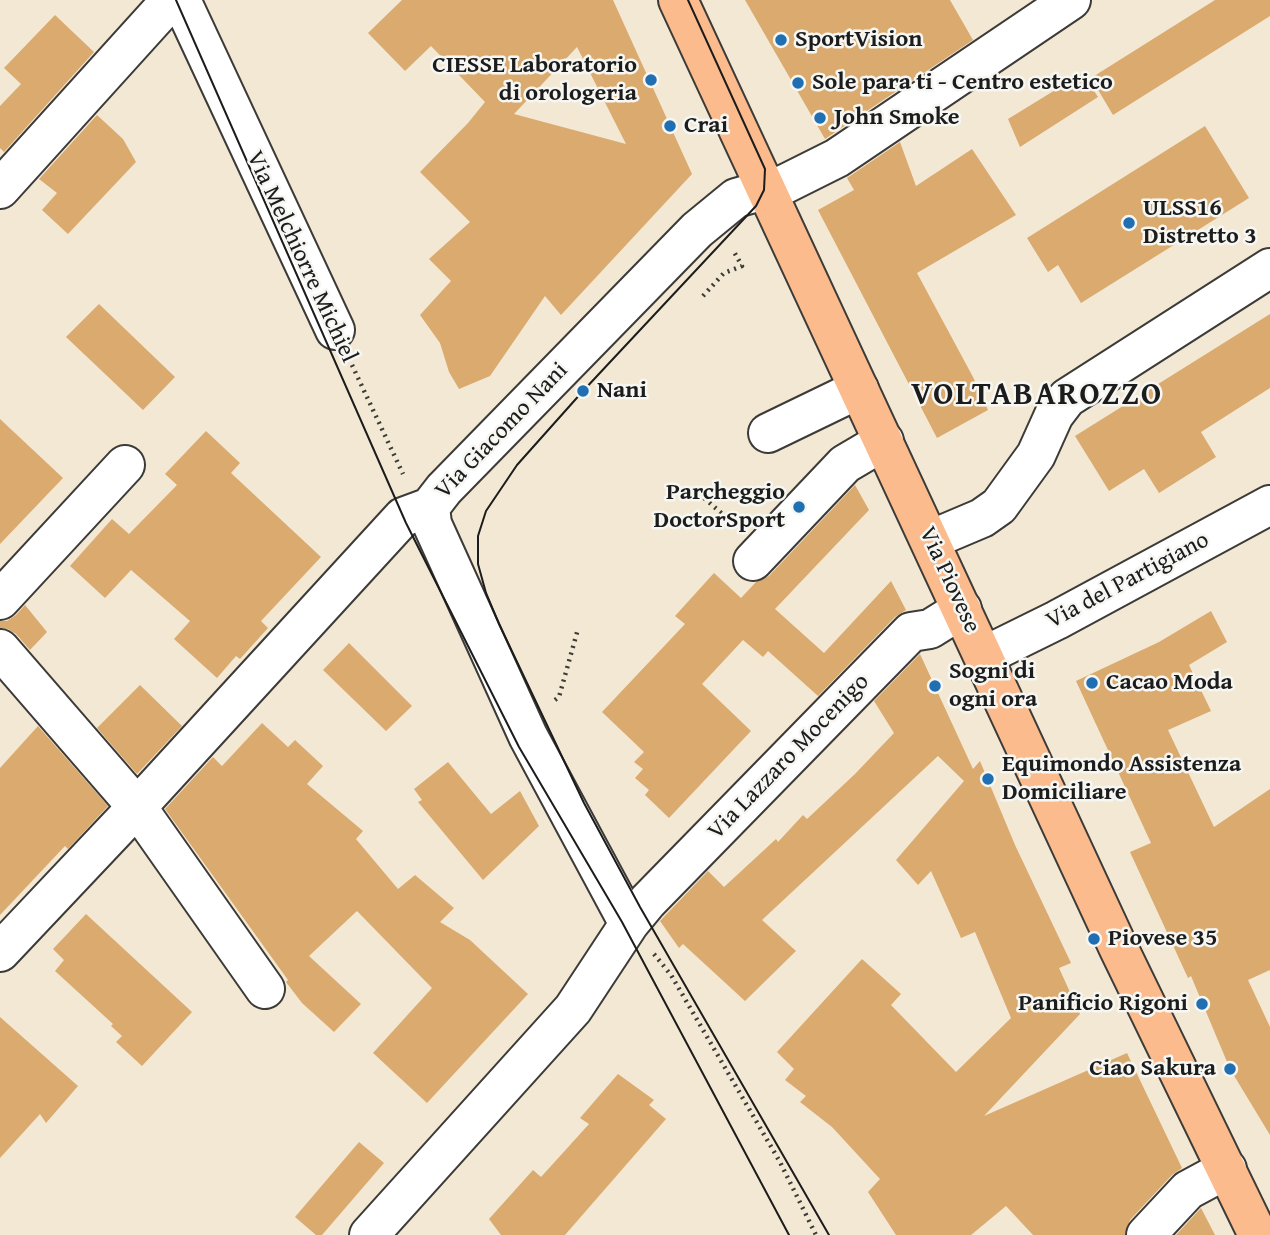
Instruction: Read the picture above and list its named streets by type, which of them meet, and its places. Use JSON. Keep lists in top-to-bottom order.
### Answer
{
  "streets": {
    "main road": ["Via Piovese"],
    "street": [
      "Via Melchiorre Michiel",
      "Via Giacomo Nani",
      "Via del Partigiano",
      "Via Lazzaro Mocenigo"
    ]
  },
  "crossings": [
    ["Via Melchiorre Michiel", "Via Giacomo Nani"],
    ["Via Giacomo Nani", "Via Piovese"],
    ["Via Piovese", "Via del Partigiano"],
    ["Via Piovese", "Via Lazzaro Mocenigo"]
  ],
  "districts": ["VOLTABAROZZO"],
  "places": [
    "SportVision",
    "CIESSE Laboratorio di orologeria",
    "Sole para ti - Centro estetico",
    "John Smoke",
    "Crai",
    "ULSS16 Distretto 3",
    "Nani",
    "Parcheggio DoctorSport",
    "Cacao Moda",
    "Sogni di ogni ora",
    "Equimondo Assistenza Domiciliare",
    "Piovese 35",
    "Panificio Rigoni",
    "Ciao Sakura"
  ]
}
